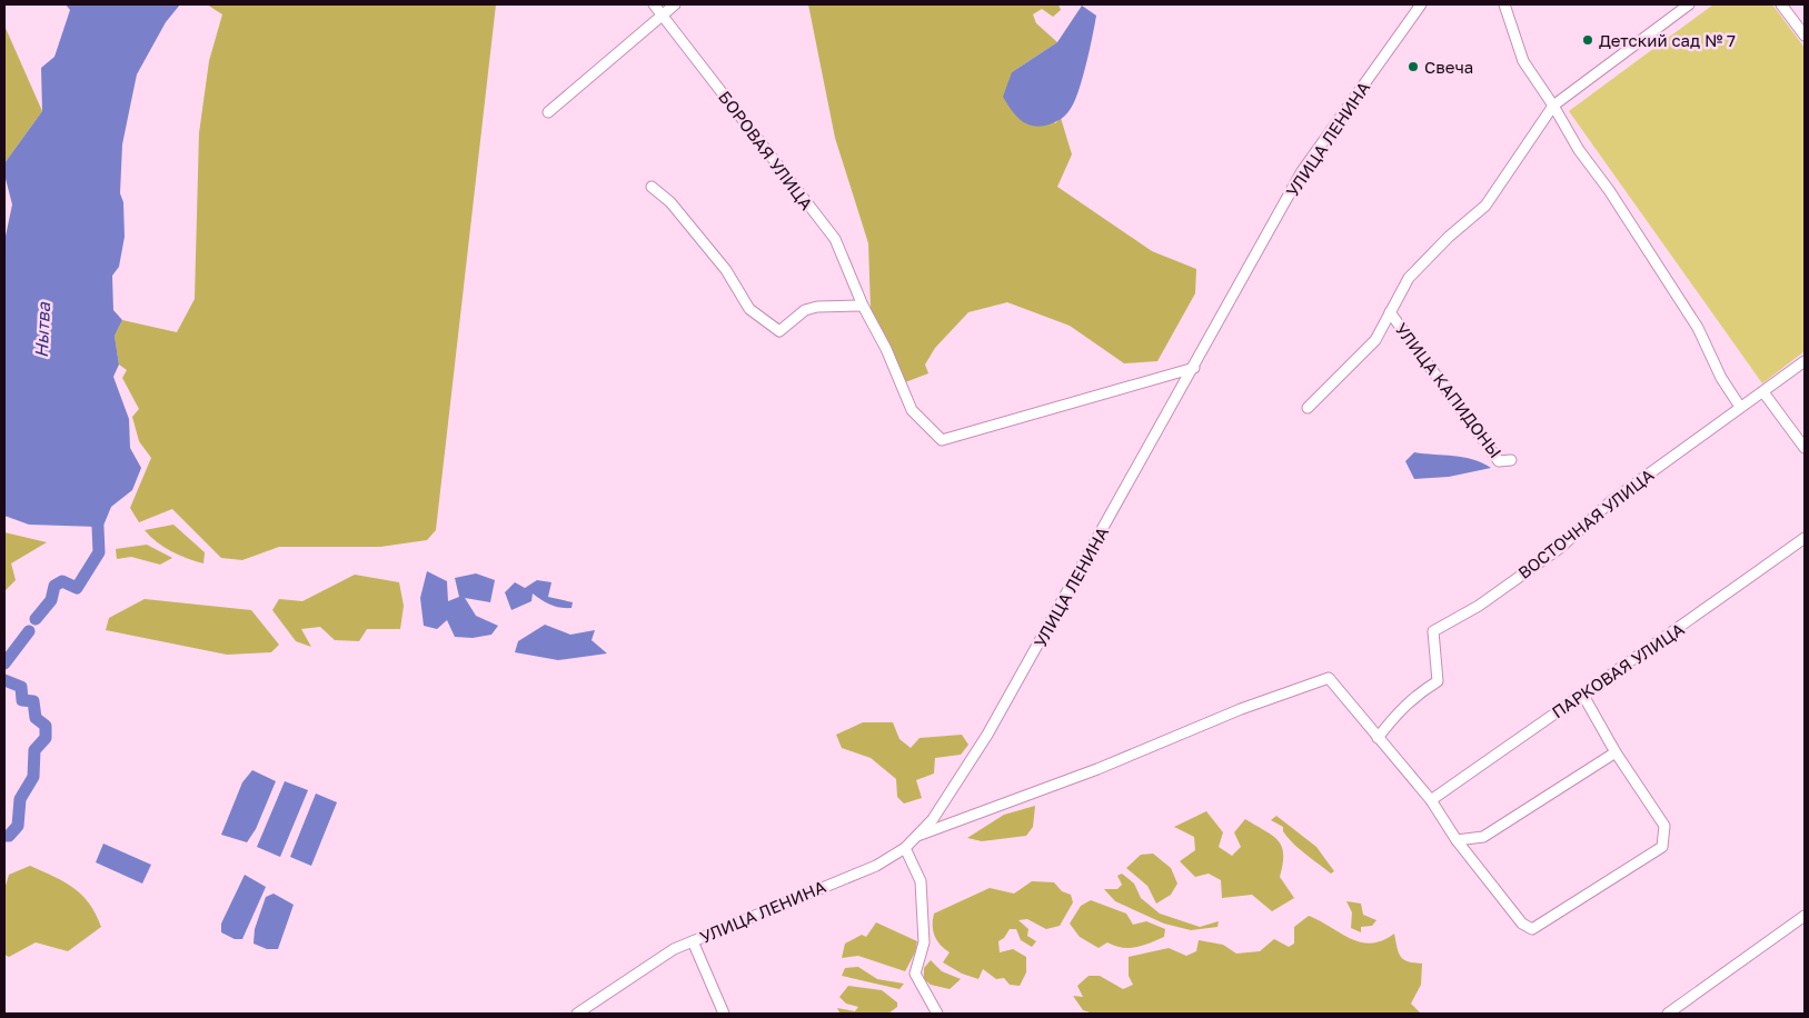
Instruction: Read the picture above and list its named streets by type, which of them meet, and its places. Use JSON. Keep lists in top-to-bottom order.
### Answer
{
  "streets": {
    "street": [
      "УЛИЦА ЛЕНИНА",
      "БОРОВАЯ УЛИЦА",
      "УЛИЦА КАПИДОНЫ",
      "ВОСТОЧНАЯ УЛИЦА",
      "ПАРКОВАЯ УЛИЦА"
    ]
  },
  "crossings": [
    ["УЛИЦА ЛЕНИНА", "БОРОВАЯ УЛИЦА"]
  ],
  "water": ["Нытва"],
  "places": ["Детский сад № 7", "Свеча"]
}
